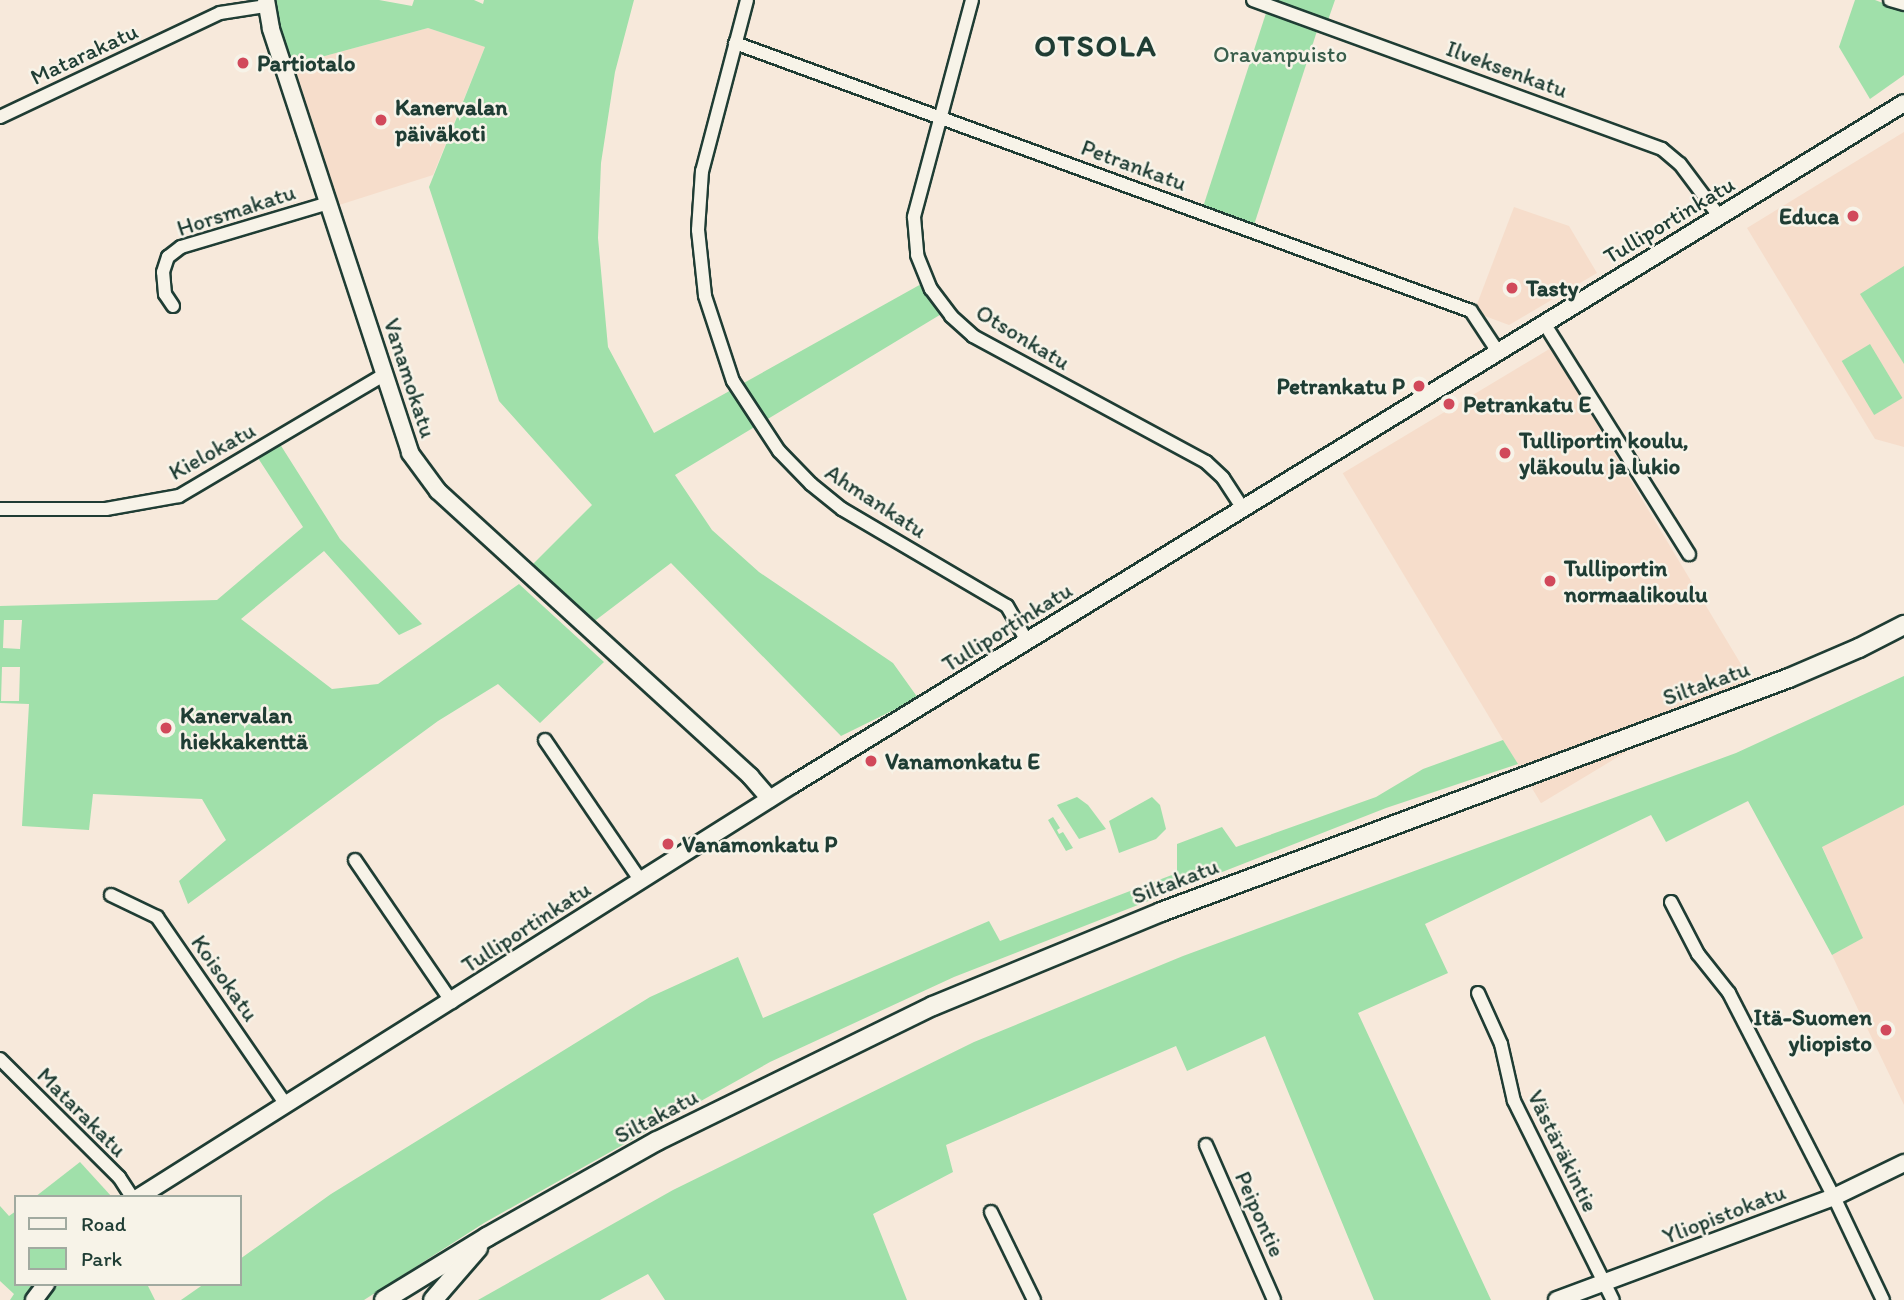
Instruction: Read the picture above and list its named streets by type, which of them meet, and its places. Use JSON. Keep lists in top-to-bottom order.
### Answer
{
  "streets": {
    "main road": ["Siltakatu"],
    "street": [
      "Matarakatu",
      "Ilveksenkatu",
      "Petrankatu",
      "Horsmakatu",
      "Tulliportinkatu",
      "Otsonkatu",
      "Vanamokatu",
      "Kielokatu",
      "Ahmankatu",
      "Koisokatu",
      "Västäräkintie",
      "Peipontie",
      "Yliopistokatu"
    ]
  },
  "crossings": [
    ["Matarakatu", "Vanamokatu"],
    ["Ilveksenkatu", "Tulliportinkatu"],
    ["Petrankatu", "Tulliportinkatu"],
    ["Petrankatu", "Otsonkatu"],
    ["Petrankatu", "Ahmankatu"],
    ["Horsmakatu", "Vanamokatu"],
    ["Tulliportinkatu", "Otsonkatu"],
    ["Tulliportinkatu", "Vanamokatu"],
    ["Tulliportinkatu", "Ahmankatu"],
    ["Tulliportinkatu", "Koisokatu"],
    ["Vanamokatu", "Kielokatu"],
    ["Västäräkintie", "Yliopistokatu"]
  ],
  "districts": ["OTSOLA"],
  "parks": ["Oravanpuisto"],
  "places": [
    "Partiotalo",
    "Kanervalan päiväkoti",
    "Educa",
    "Tasty",
    "Petrankatu P",
    "Petrankatu E",
    "Tulliportin koulu, yläkoulu ja lukio",
    "Tulliportin normaalikoulu",
    "Kanervalan hiekkakenttä",
    "Vanamonkatu E",
    "Vanamonkatu P",
    "Itä-Suomen yliopisto"
  ],
  "legend": ["Road", "Park"]
}
